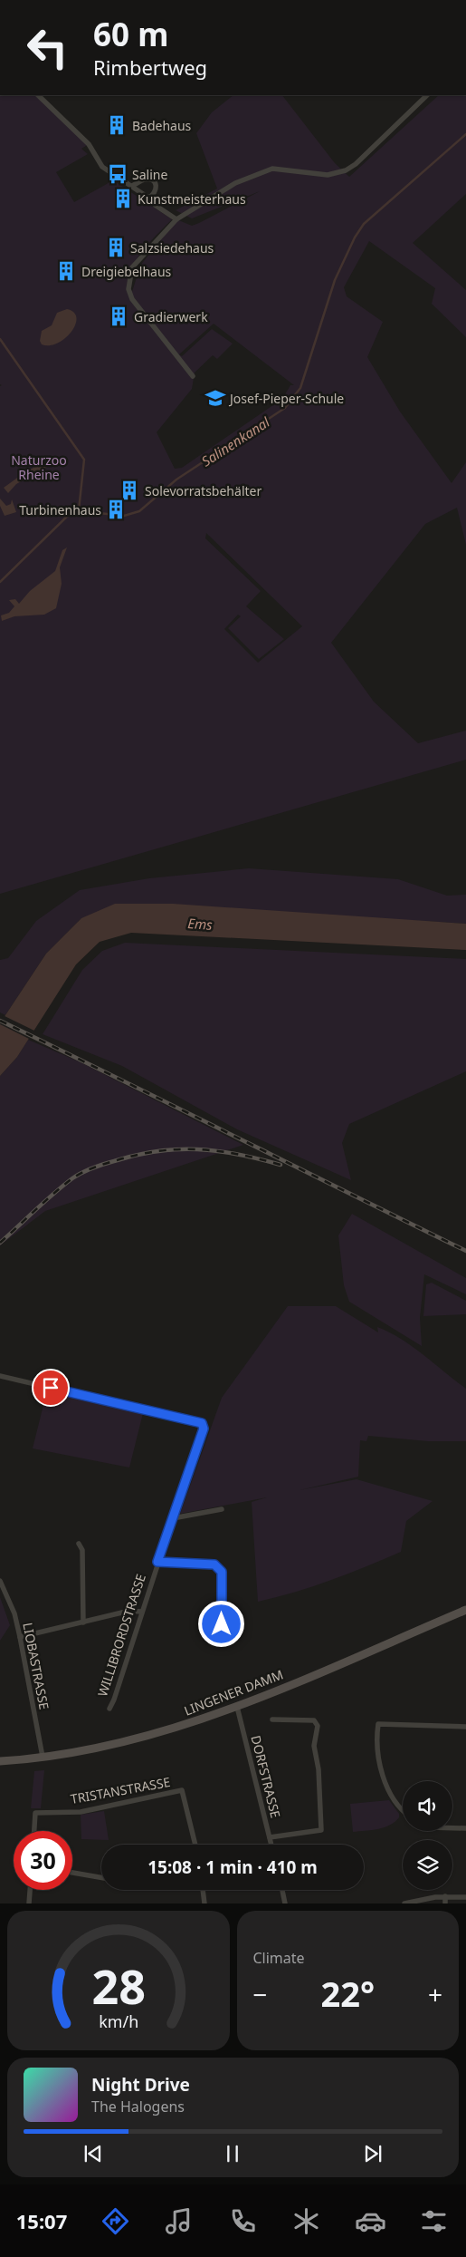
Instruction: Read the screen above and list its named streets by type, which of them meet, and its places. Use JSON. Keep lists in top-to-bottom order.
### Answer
{
  "streets": {
    "main road": ["LINGENER DAMM"],
    "street": [
      "WILLIBRORDSTRASSE",
      "LIOBASTRASSE",
      "DORFSTRASSE",
      "TRISTANSTRASSE"
    ]
  },
  "crossings": [
    ["LIOBASTRASSE", "LINGENER DAMM"],
    ["LINGENER DAMM", "DORFSTRASSE"]
  ],
  "water": ["Salinenkanal", "Ems"],
  "parks": ["Naturzoo Rheine"],
  "places": {
    "building": [
      "Badehaus",
      "Kunstmeisterhaus",
      "Salzsiedehaus",
      "Dreigiebelhaus",
      "Gradierwerk",
      "Solevorratsbehälter",
      "Turbinenhaus"
    ],
    "bus stop": ["Saline"],
    "school or university": ["Josef-Pieper-Schule"]
  },
  "page": {
    "turn": ["60 m", "Rimbertweg"],
    "limit": "30",
    "trip": "15:08 · 1 min · 410 m",
    "tile": "Climate",
    "heat": ["−", "22°", "+"],
    "song": ["Night Drive", "The Halogens"],
    "tabs": "15:07",
    "gauge": ["28", "km/h"]
  }
}
